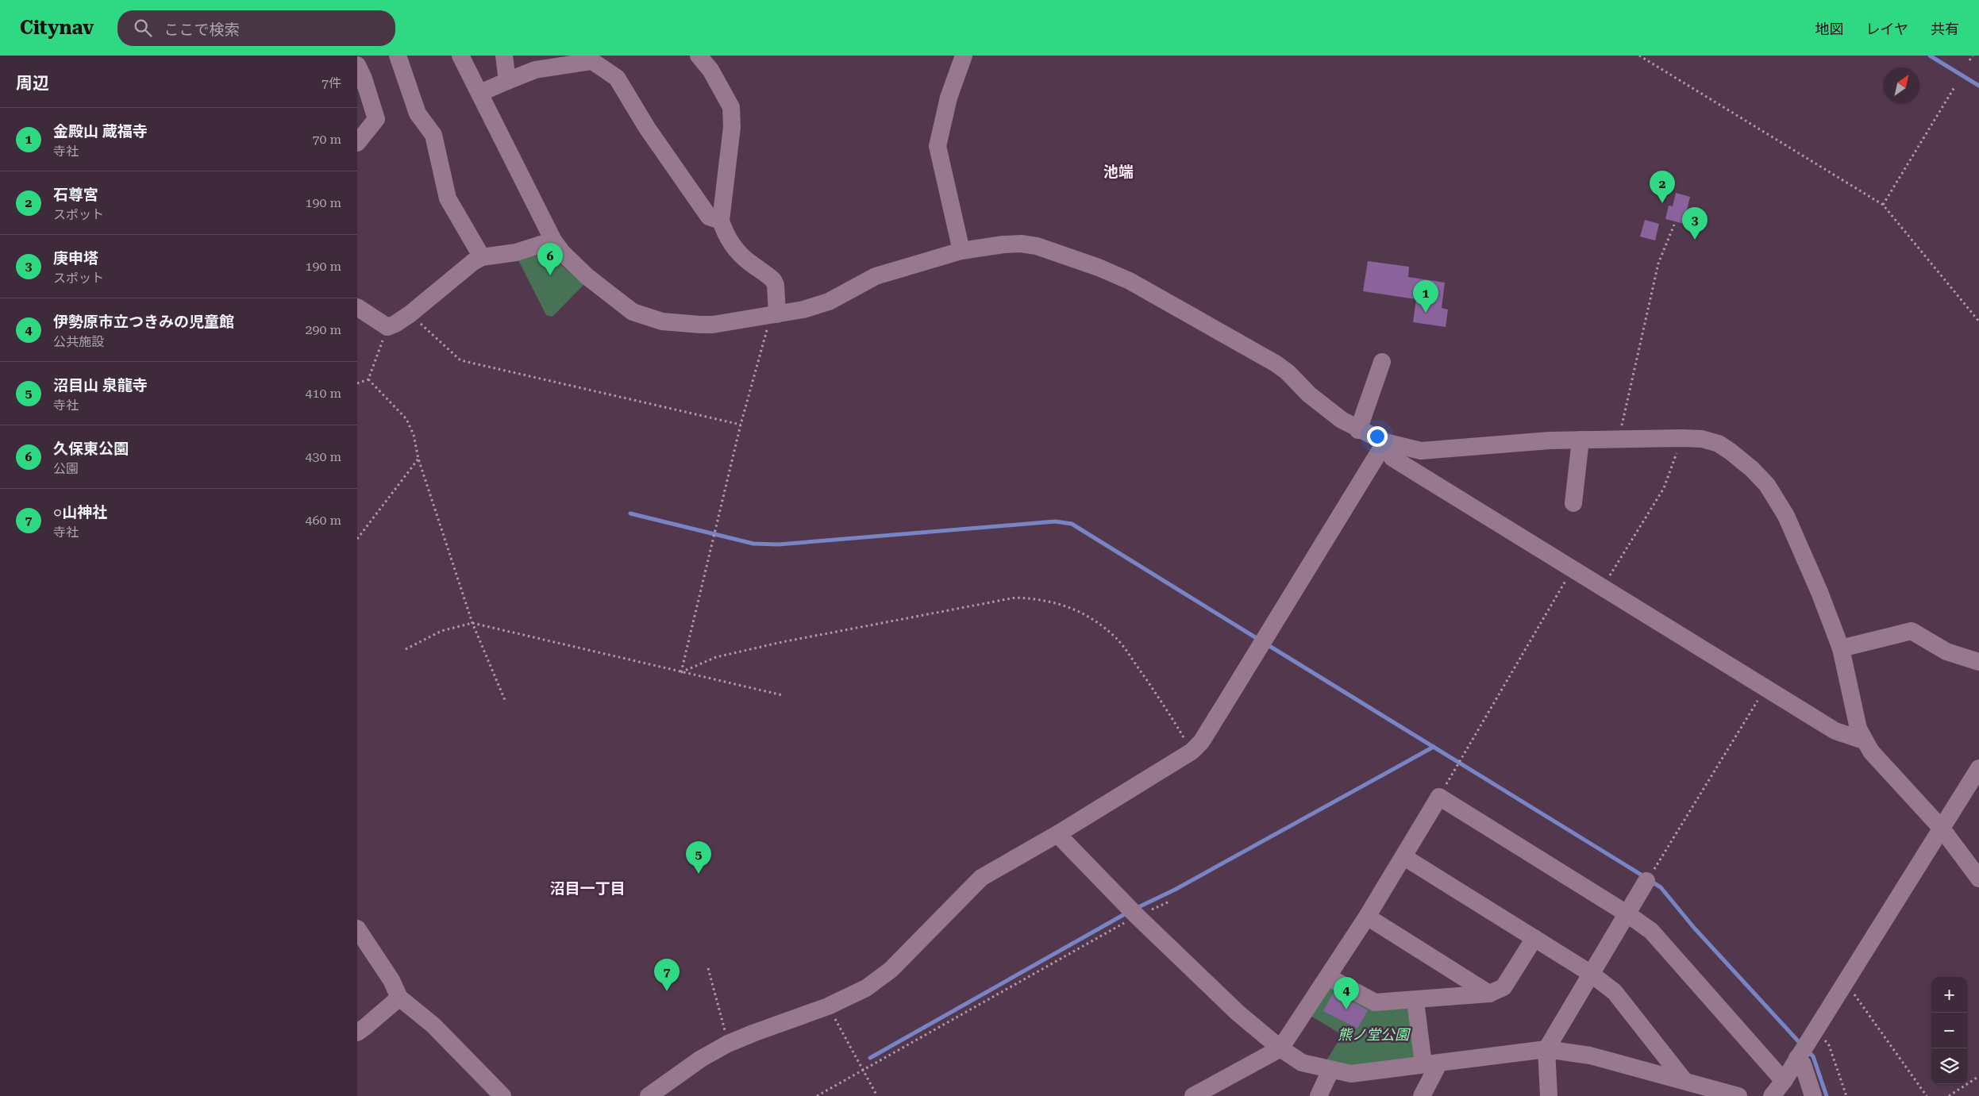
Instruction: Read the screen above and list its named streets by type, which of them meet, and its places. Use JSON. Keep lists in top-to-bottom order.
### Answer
{
  "districts": ["池端", "沼目一丁目"],
  "parks": ["熊ノ堂公園"],
  "north": "top right",
  "page": {
    "header": "Citynav",
    "search": "ここで検索",
    "nav": ["地図", "レイヤ", "共有"],
    "heading": ["周辺", "7件"],
    "list": [
      {
        "mark": "1",
        "name": "金殿山 蔵福寺",
        "note": "寺社",
        "value": "70 m"
      },
      {
        "mark": "2",
        "name": "石尊宮",
        "note": "スポット",
        "value": "190 m"
      },
      {
        "mark": "3",
        "name": "庚申塔",
        "note": "スポット",
        "value": "190 m"
      },
      {
        "mark": "4",
        "name": "伊勢原市立つきみの児童館",
        "note": "公共施設",
        "value": "290 m"
      },
      {
        "mark": "5",
        "name": "沼目山 泉龍寺",
        "note": "寺社",
        "value": "410 m"
      },
      {
        "mark": "6",
        "name": "久保東公園",
        "note": "公園",
        "value": "430 m"
      },
      {
        "mark": "7",
        "name": "○山神社",
        "note": "寺社",
        "value": "460 m"
      }
    ],
    "pins": [
      "2",
      "3",
      "6",
      "1",
      "5",
      "7",
      "4"
    ],
    "map_buttons": ["+", "−"]
  }
}
